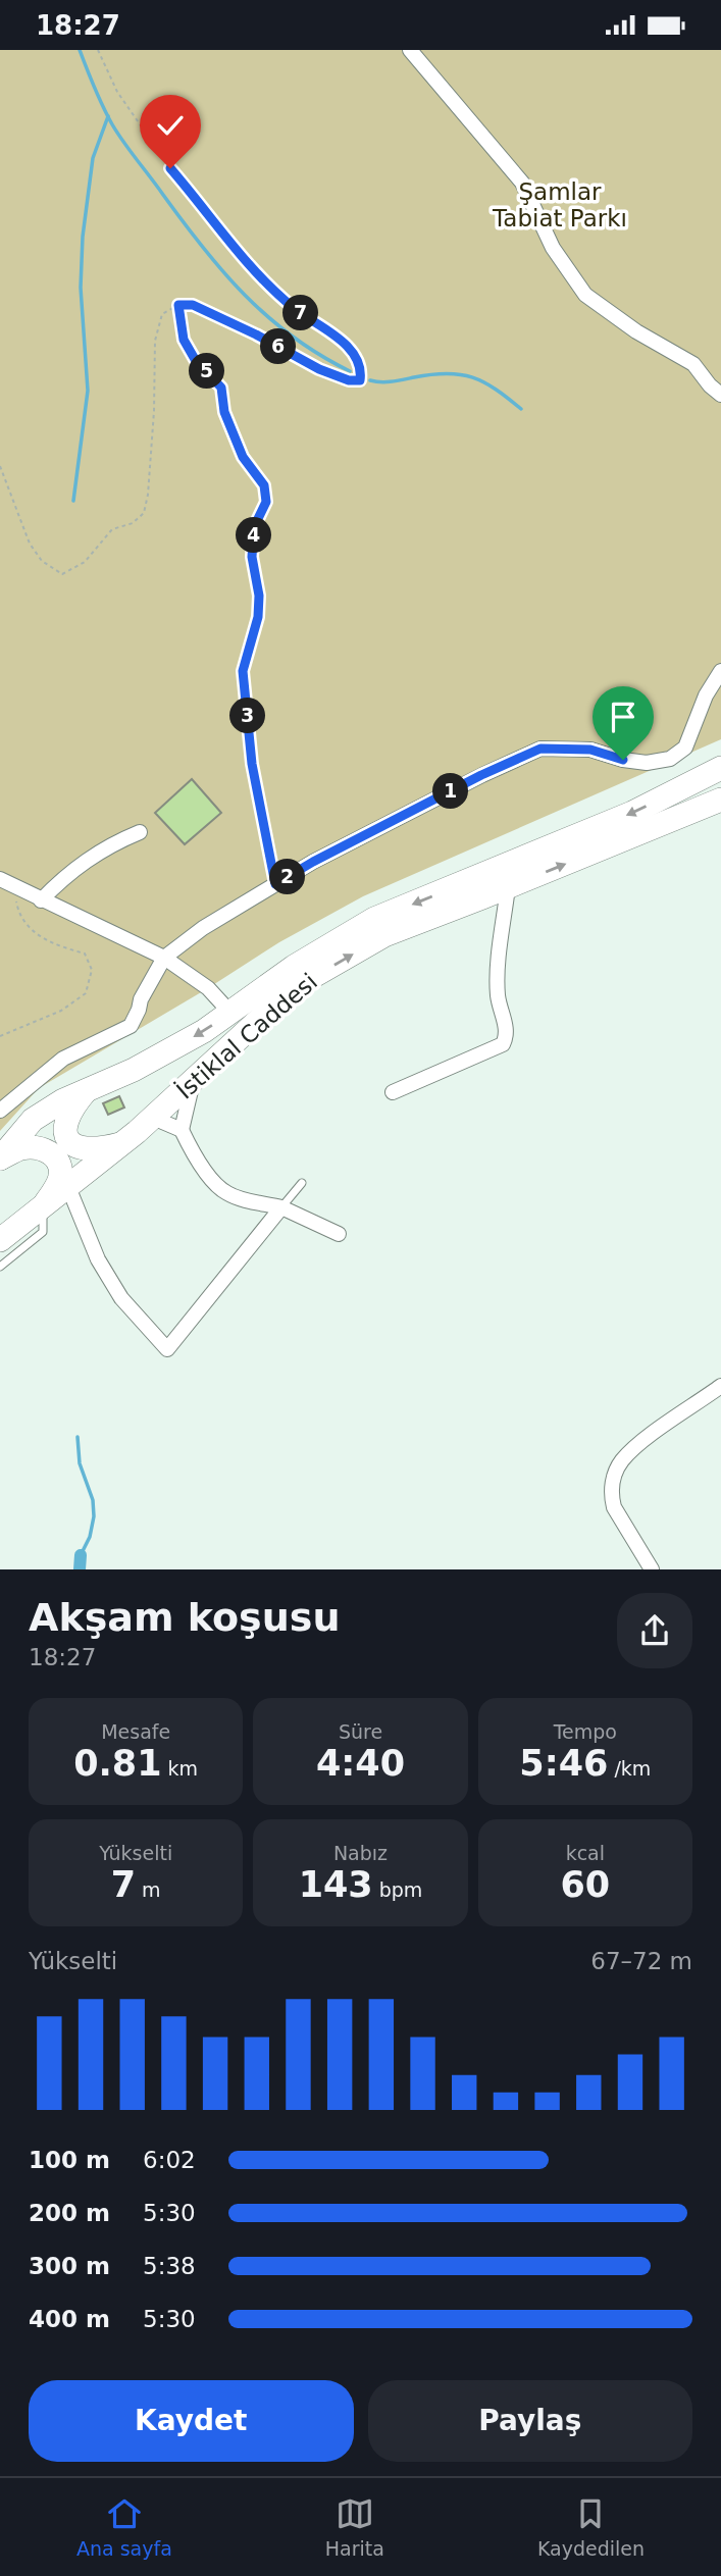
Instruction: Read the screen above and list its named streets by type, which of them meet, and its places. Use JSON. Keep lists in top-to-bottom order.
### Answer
{
  "streets": {
    "main road": ["İstiklal Caddesi"]
  },
  "parks": ["Şamlar Tabiat Parkı"],
  "page": {
    "status": "18:27",
    "pins": [
      "7",
      "6",
      "5",
      "4",
      "3",
      "1",
      "2"
    ],
    "heading": ["Akşam koşusu", "18:27"],
    "stats": [
      ["Mesafe", "0.81 km"],
      ["Süre", "4:40"],
      ["Tempo", "5:46 /km"],
      ["Yükselti", "7 m"],
      ["Nabız", "143 bpm"],
      ["kcal", "60"]
    ],
    "chart": ["Yükselti", "67–72 m"],
    "list": [
      {
        "name": "100 m",
        "note": "6:02"
      },
      {
        "name": "200 m",
        "note": "5:30"
      },
      {
        "name": "300 m",
        "note": "5:38"
      },
      {
        "name": "400 m",
        "note": "5:30"
      }
    ],
    "buttons": ["Kaydet", "Paylaş"],
    "tabs": ["Ana sayfa", "Harita", "Kaydedilen"]
  }
}
